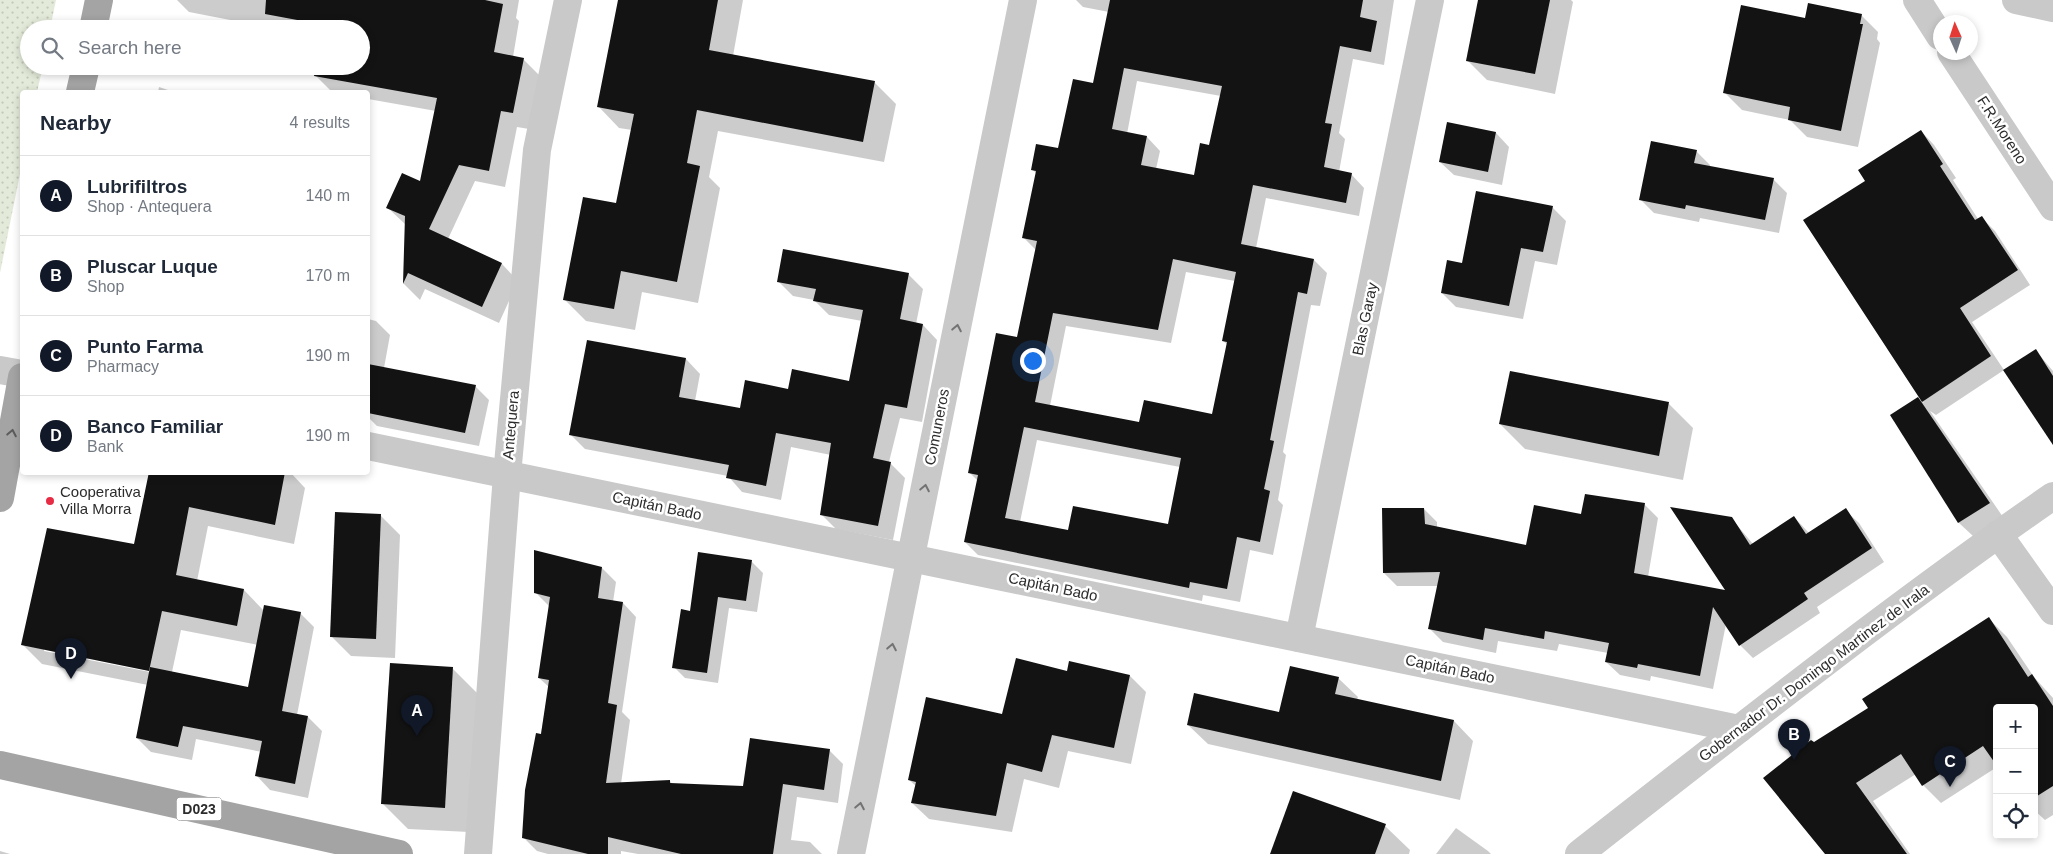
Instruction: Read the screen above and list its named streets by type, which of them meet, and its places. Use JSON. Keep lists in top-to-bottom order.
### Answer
{
  "streets": {
    "main road": ["D023"],
    "street": [
      "F.R.Moreno",
      "Blas Garay",
      "Antequera",
      "Comuneros",
      "Capitán Bado",
      "Gobernador Dr. Domingo Martinez de Irala"
    ]
  },
  "crossings": [
    ["Blas Garay", "Capitán Bado"],
    ["Antequera", "Capitán Bado"],
    ["Comuneros", "Capitán Bado"],
    ["Capitán Bado", "Gobernador Dr. Domingo Martinez de Irala"]
  ],
  "one_way": ["Comuneros"],
  "places": ["Cooperativa Villa Morra"],
  "north": "top",
  "page": {
    "search": "Search here",
    "heading": ["Nearby", "4 results"],
    "list": [
      {
        "mark": "A",
        "name": "Lubrifiltros",
        "note": "Shop · Antequera",
        "value": "140 m"
      },
      {
        "mark": "B",
        "name": "Pluscar Luque",
        "note": "Shop",
        "value": "170 m"
      },
      {
        "mark": "C",
        "name": "Punto Farma",
        "note": "Pharmacy",
        "value": "190 m"
      },
      {
        "mark": "D",
        "name": "Banco Familiar",
        "note": "Bank",
        "value": "190 m"
      }
    ],
    "pins": [
      "D",
      "A",
      "B",
      "C"
    ],
    "map_buttons": ["+", "−"]
  }
}
